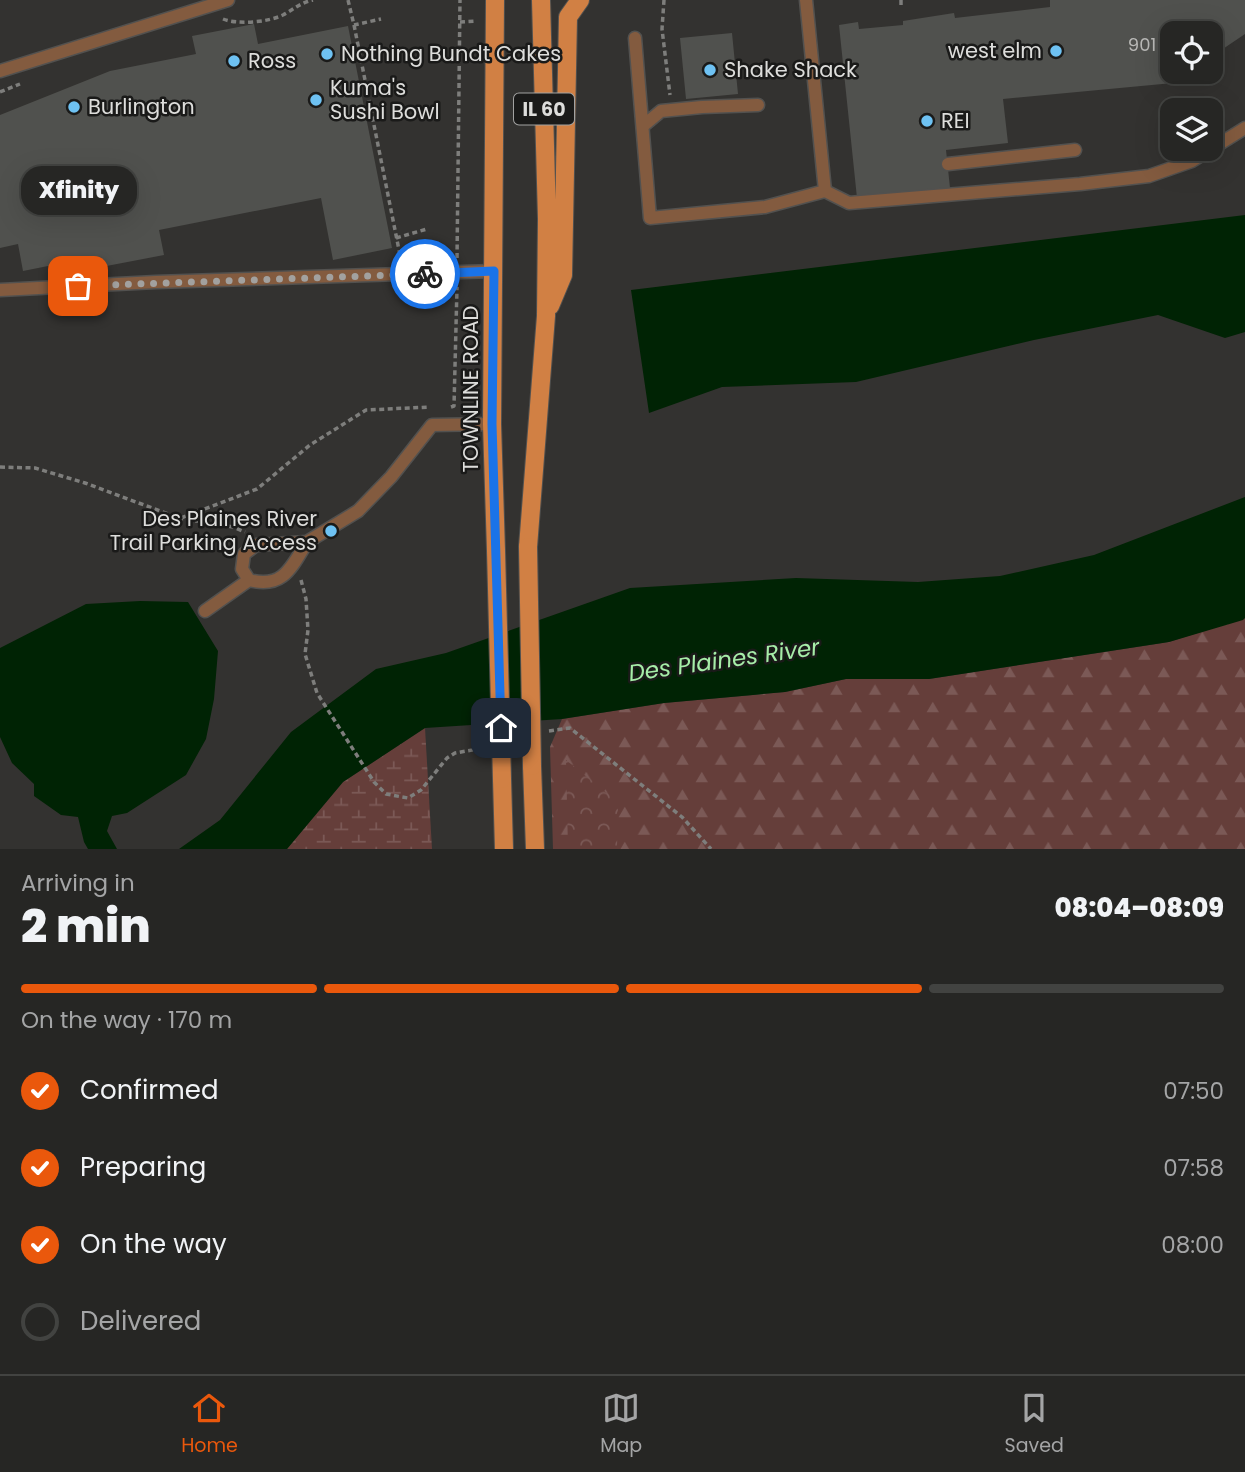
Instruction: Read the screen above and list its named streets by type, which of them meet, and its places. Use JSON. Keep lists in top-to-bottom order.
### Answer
{
  "streets": {
    "main road": ["IL 60", "TOWNLINE ROAD"]
  },
  "water": ["Des Plaines River"],
  "places": [
    "west elm",
    "Nothing Bundt Cakes",
    "Ross",
    "Shake Shack",
    "Kuma's Sushi Bowl",
    "Burlington",
    "REI",
    "Xfinity",
    "Des Plaines River Trail Parking Access"
  ],
  "house_numbers": ["901"],
  "page": {
    "bubble": "Xfinity",
    "heading": ["2 min", "Arriving in", "08:04–08:09"],
    "bar": "On the way · 170 m",
    "list": [
      ["Confirmed", "07:50"],
      ["Preparing", "07:58"],
      ["On the way", "08:00"],
      "Delivered"
    ],
    "tabs": ["Home", "Map", "Saved"]
  }
}
